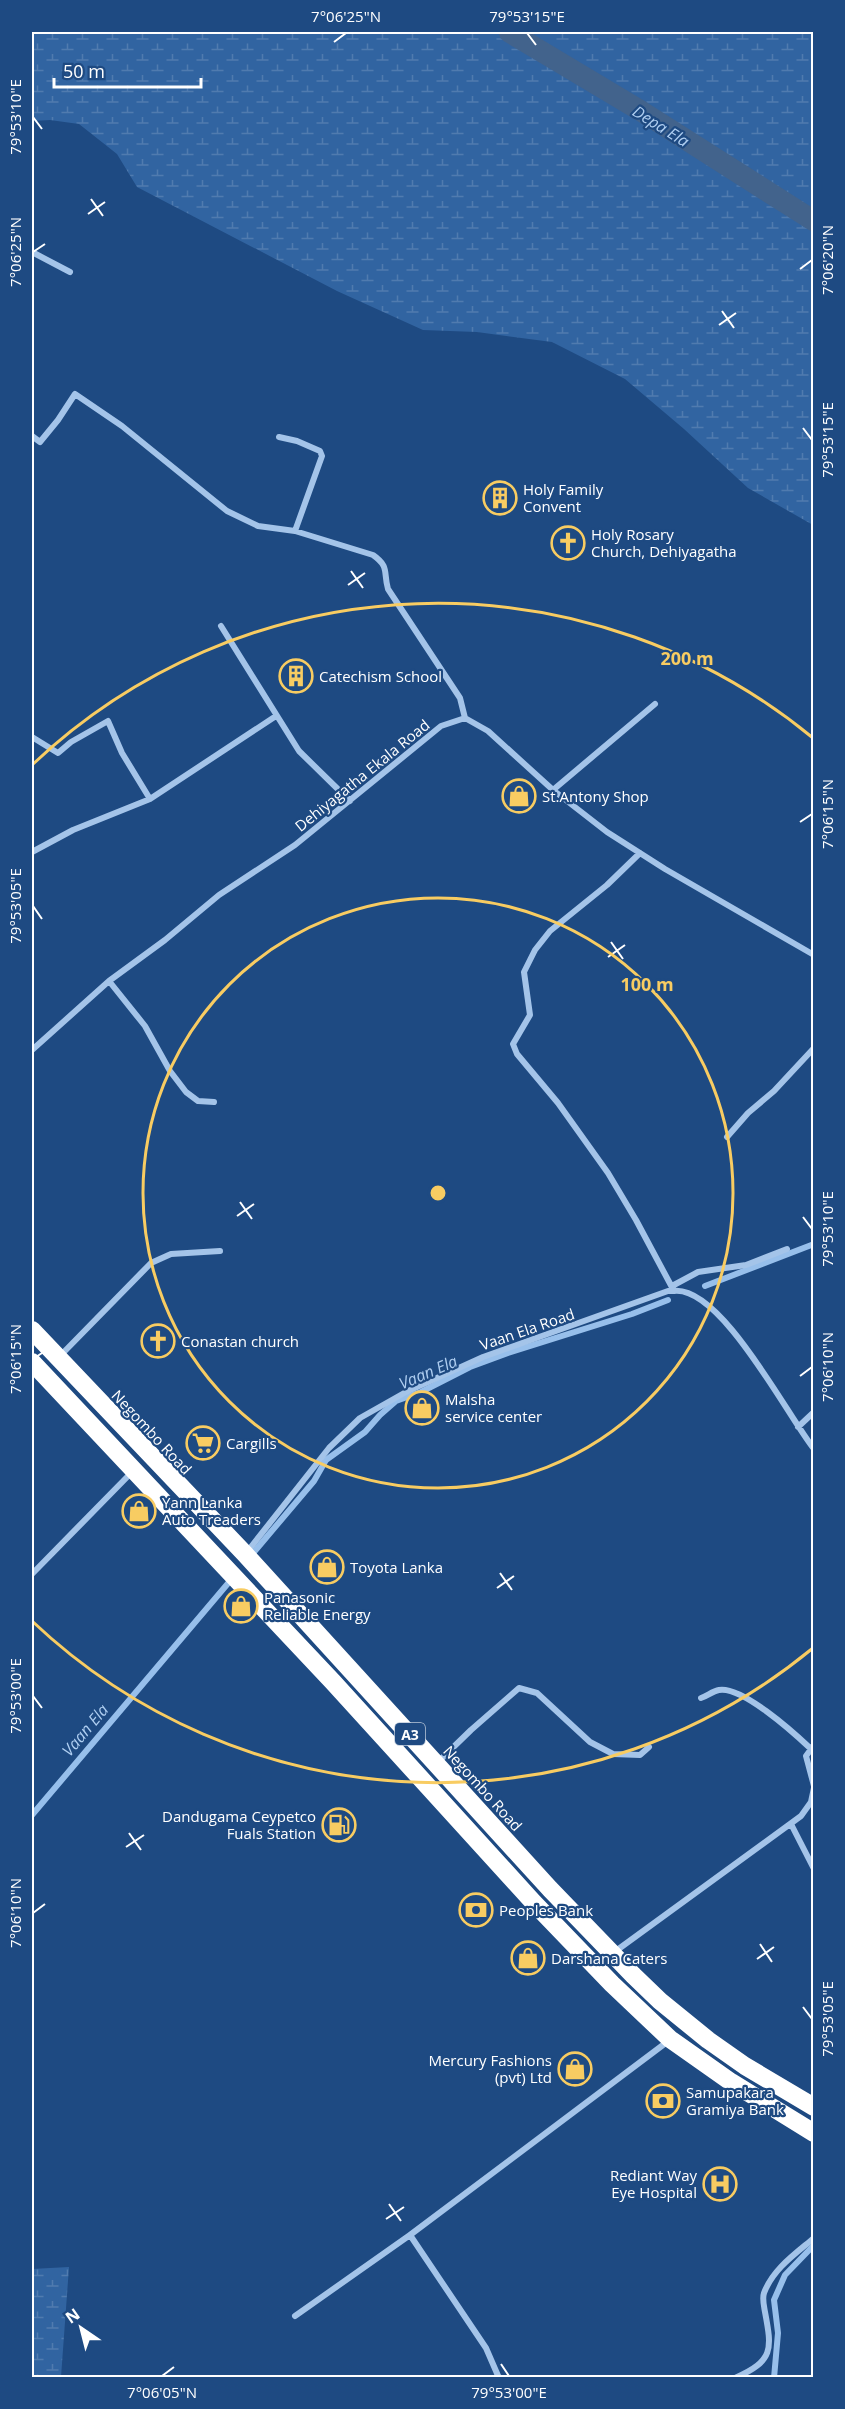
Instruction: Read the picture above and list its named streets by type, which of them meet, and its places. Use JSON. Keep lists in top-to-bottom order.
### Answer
{
  "streets": {
    "highway": ["Negombo Road", "A3"],
    "street": ["Dehiyagatha Ekala Road", "Vaan Ela Road"]
  },
  "crossings": [
    ["Vaan Ela Road", "Negombo Road"]
  ],
  "water": ["Depa Ela", "Vaan Ela"],
  "places": {
    "building": ["Holy Family Convent", "Catechism School"],
    "church": ["Holy Rosary Church, Dehiyagatha", "Conastan church"],
    "shop": [
      "St.Antony Shop",
      "Malsha service center",
      "Yann Lanka Auto Treaders",
      "Toyota Lanka",
      "Panasonic Reliable Energy",
      "Darshana Caters",
      "Mercury Fashions (pvt) Ltd"
    ],
    "supermarket": ["Cargills"],
    "fuel station": ["Dandugama Ceypetco Fuals Station"],
    "bank": ["Peoples Bank", "Samupakara Gramiya Bank"],
    "hospital": ["Rediant Way Eye Hospital"]
  },
  "scale_bar": "50 m",
  "north": "top left",
  "coordinates": [
    "7°06'25\"N",
    "79°53'15\"E",
    "79°53'10\"E",
    "7°06'20\"N",
    "7°06'15\"N",
    "79°53'05\"E",
    "7°06'10\"N",
    "79°53'00\"E",
    "7°06'05\"N"
  ],
  "rings": ["200 m", "100 m"]
}
